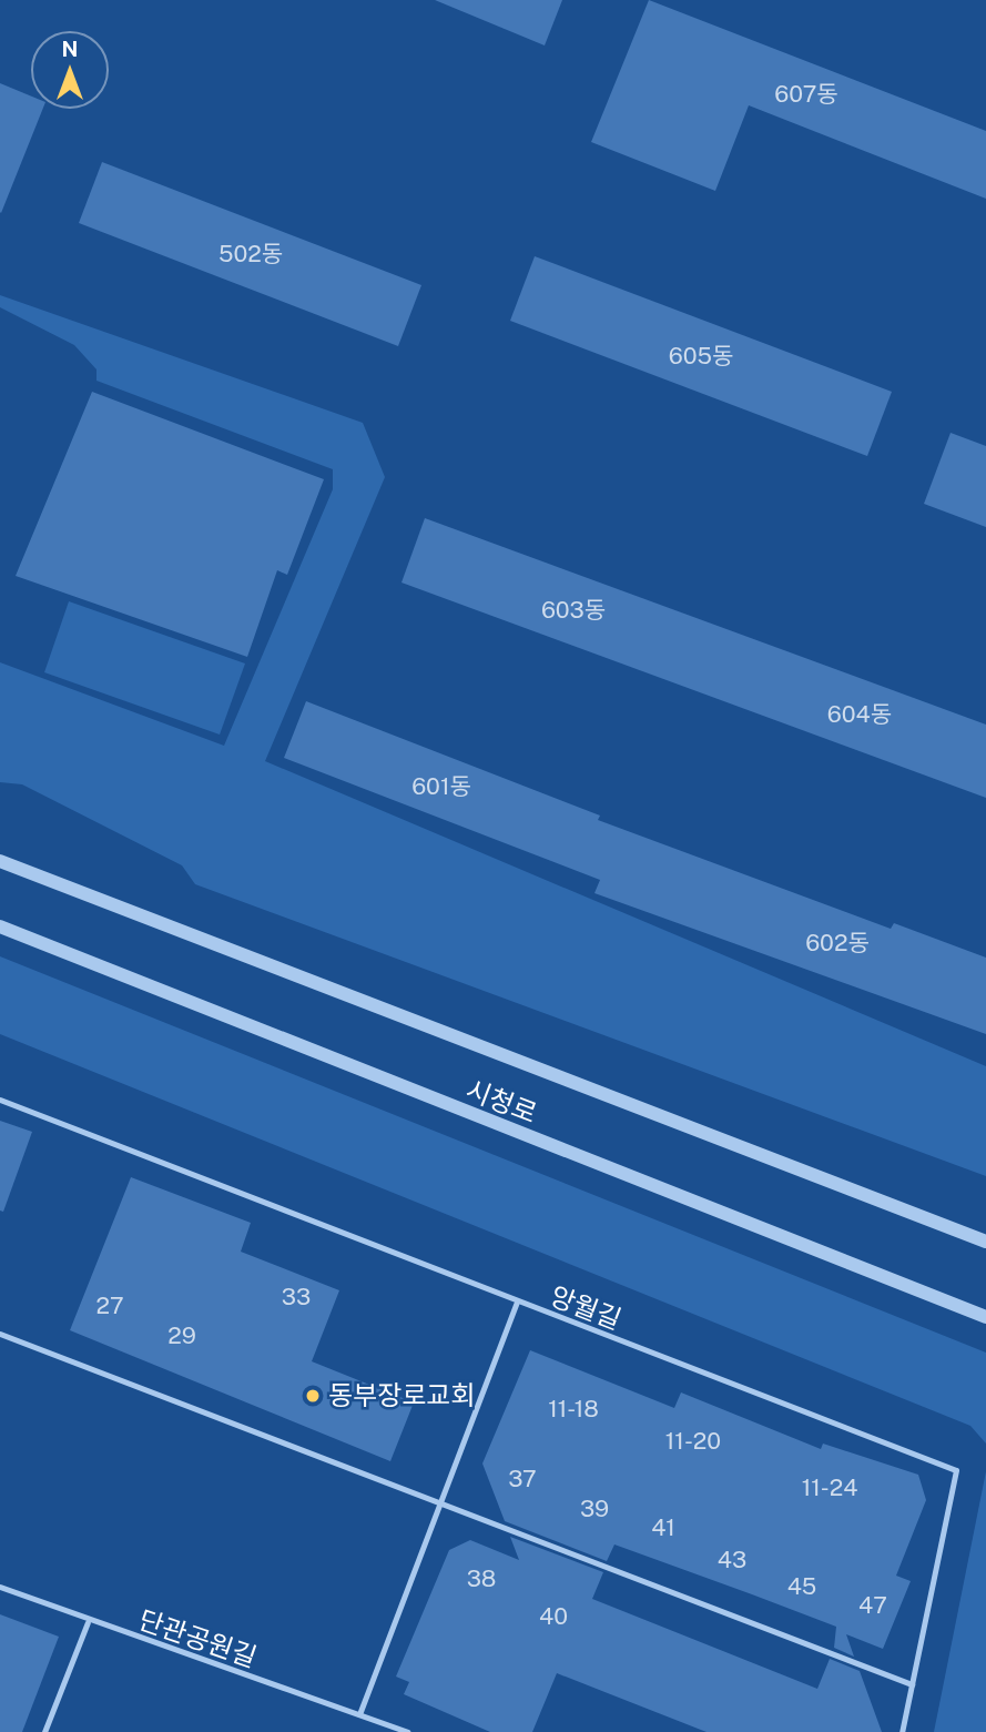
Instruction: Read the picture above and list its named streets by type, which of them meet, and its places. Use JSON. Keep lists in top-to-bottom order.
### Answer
{
  "streets": {
    "street": ["시청로"],
    "lane": ["앙월길", "단관공원길"]
  },
  "places": ["동부장로교회"],
  "house_numbers": [
    "607동",
    "502동",
    "605동",
    "603동",
    "604동",
    "601동",
    "602동",
    "33",
    "27",
    "29",
    "11-18",
    "11-20",
    "37",
    "11-24",
    "39",
    "41",
    "43",
    "38",
    "45",
    "47",
    "40"
  ],
  "north": "top"
}
